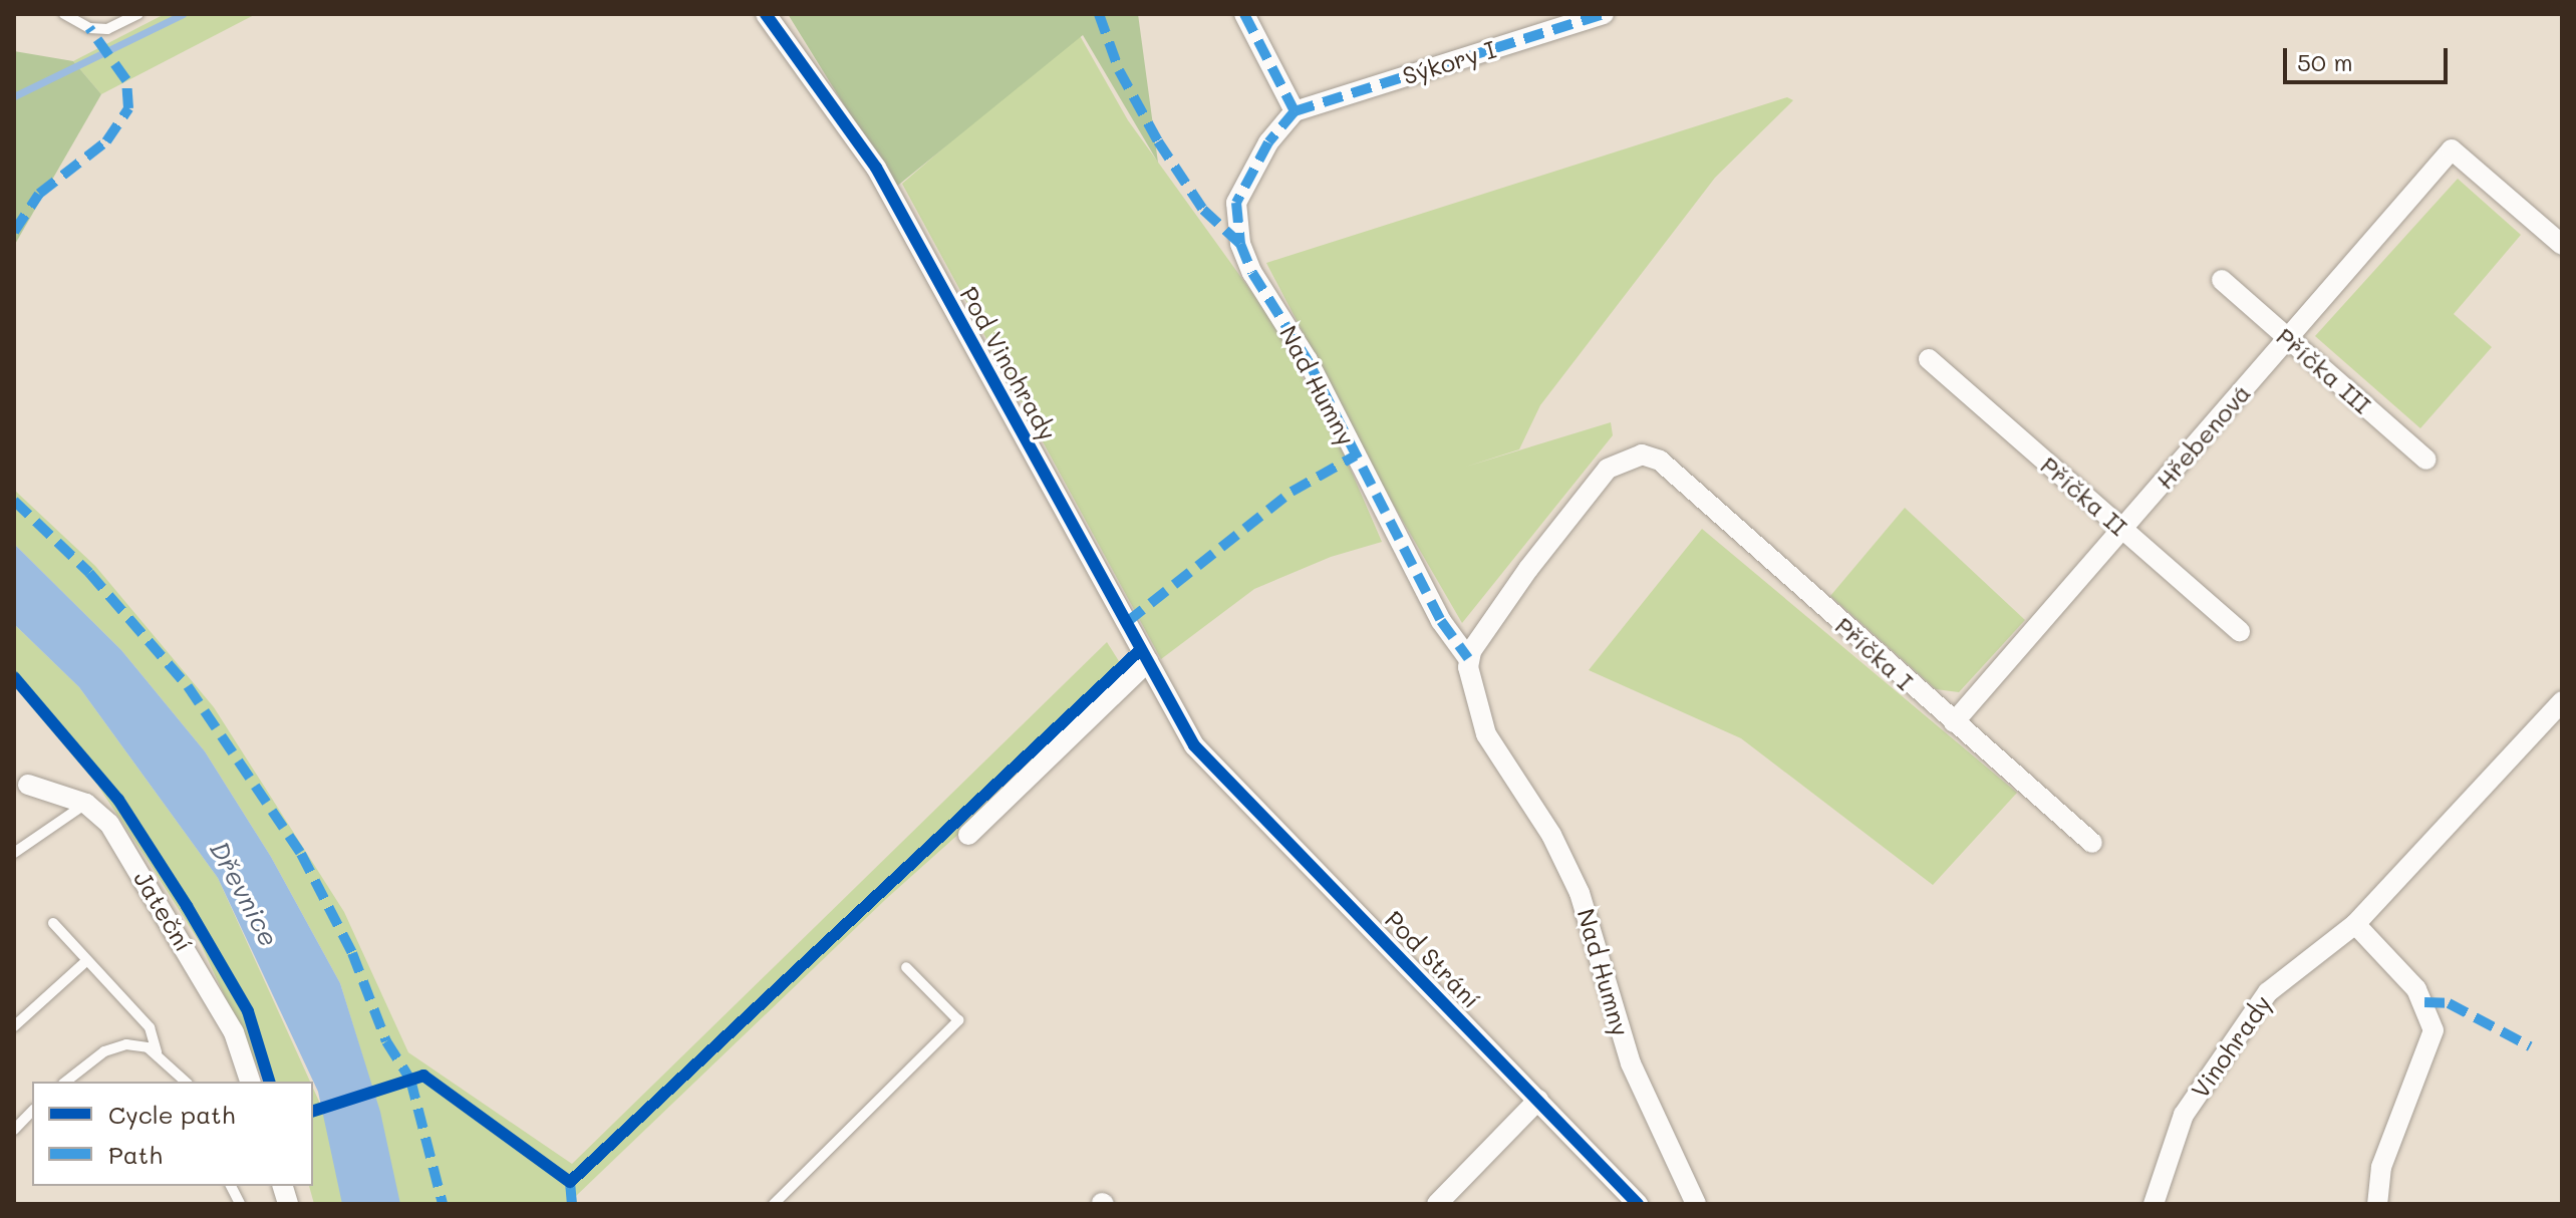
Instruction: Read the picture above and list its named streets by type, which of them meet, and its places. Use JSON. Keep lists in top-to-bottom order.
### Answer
{
  "streets": {
    "street": [
      "Sýkory I",
      "Pod Vinohrady",
      "Příčka III",
      "Nad Humny",
      "Hřebenová",
      "Příčka II",
      "Příčka I",
      "Jateční",
      "Pod Strání",
      "Vinohrady"
    ]
  },
  "crossings": [
    ["Sýkory I", "Nad Humny"],
    ["Pod Vinohrady", "Pod Strání"],
    ["Příčka III", "Hřebenová"],
    ["Nad Humny", "Příčka I"],
    ["Hřebenová", "Příčka II"],
    ["Hřebenová", "Příčka I"]
  ],
  "water": ["Dřevnice"],
  "legend": ["Cycle path", "Path"],
  "scale_bar": "50 m"
}
